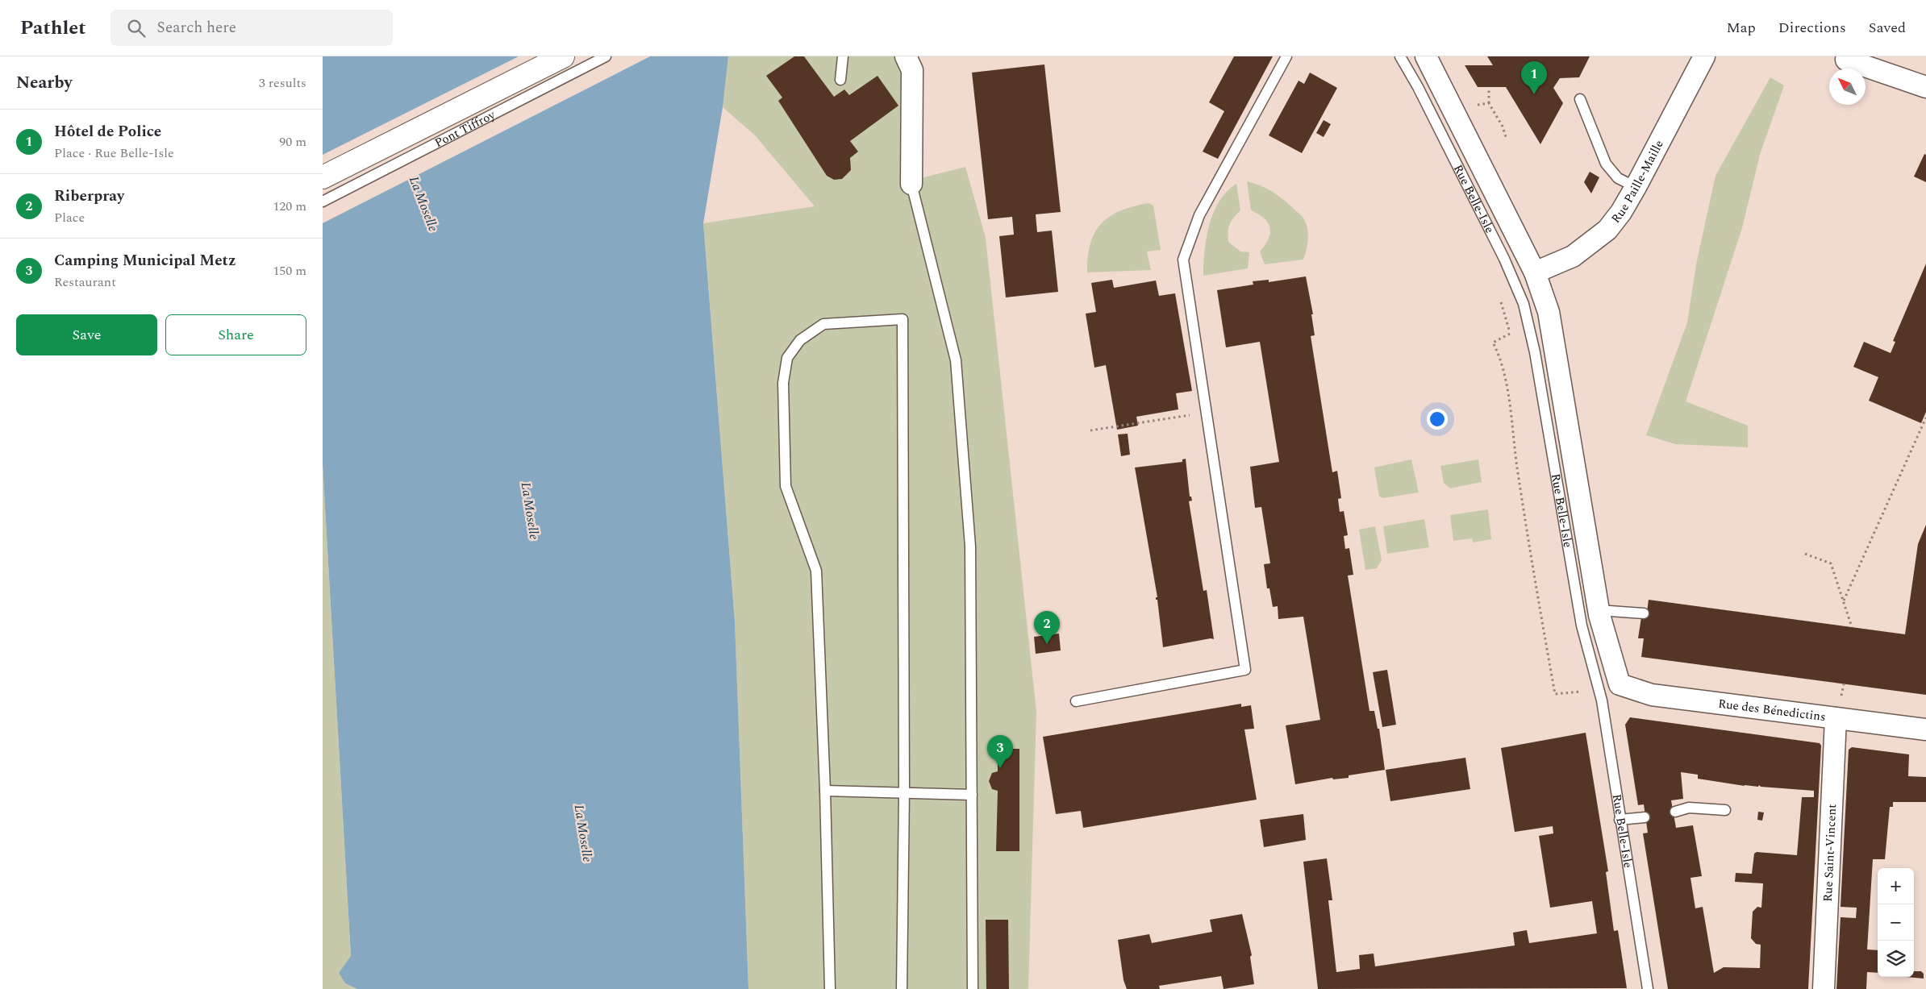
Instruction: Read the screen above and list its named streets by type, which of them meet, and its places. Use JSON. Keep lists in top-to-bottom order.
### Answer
{
  "streets": {
    "main road": ["Pont Tiffroy"],
    "street": [
      "Rue Paille-Maille",
      "Rue Belle-Isle",
      "Rue des Bénedictins",
      "Rue Saint-Vincent"
    ]
  },
  "crossings": [
    ["Rue Paille-Maille", "Rue Belle-Isle"],
    ["Rue Belle-Isle", "Rue des Bénedictins"],
    ["Rue des Bénedictins", "Rue Saint-Vincent"]
  ],
  "water": ["La Moselle"],
  "north": "top left",
  "page": {
    "header": "Pathlet",
    "search": "Search here",
    "nav": ["Map", "Directions", "Saved"],
    "heading": ["Nearby", "3 results"],
    "pins": ["1", "2", "3"],
    "list": [
      {
        "mark": "1",
        "name": "Hôtel de Police",
        "note": "Place · Rue Belle-Isle",
        "value": "90 m"
      },
      {
        "mark": "2",
        "name": "Riberpray",
        "note": "Place",
        "value": "120 m"
      },
      {
        "mark": "3",
        "name": "Camping Municipal Metz",
        "note": "Restaurant",
        "value": "150 m"
      }
    ],
    "buttons": ["Save", "Share"],
    "map_buttons": ["+", "−"]
  }
}
